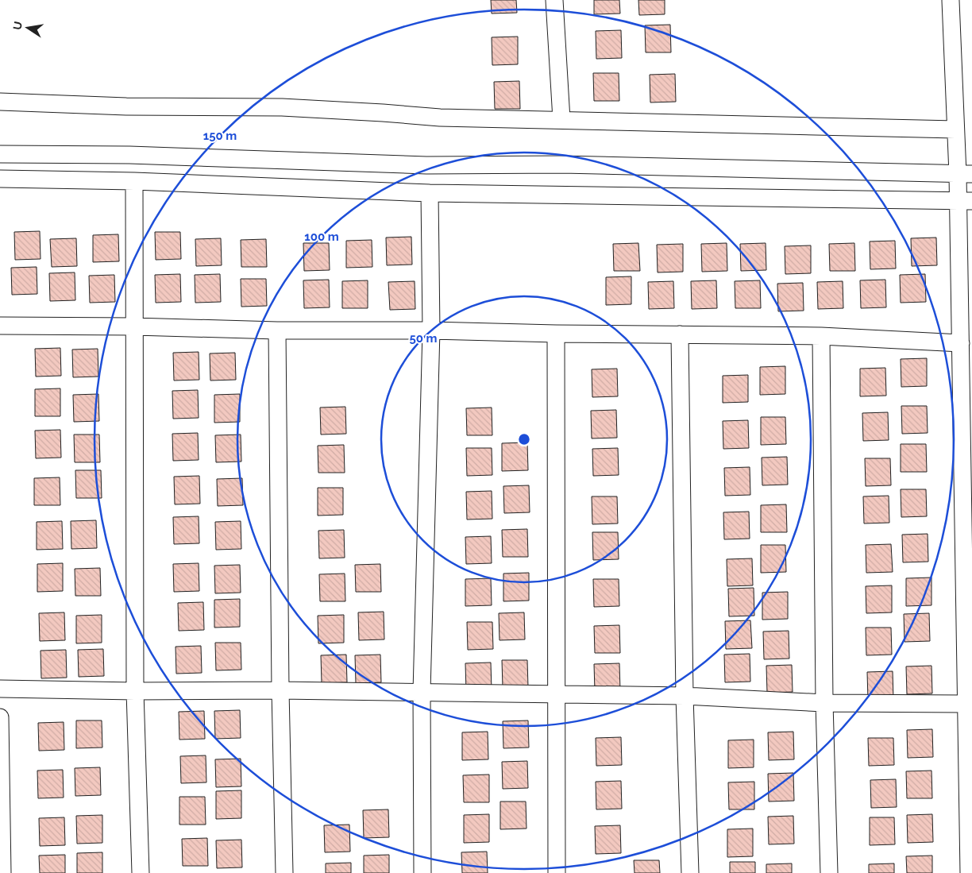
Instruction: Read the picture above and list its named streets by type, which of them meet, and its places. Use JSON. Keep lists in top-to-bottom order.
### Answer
{
  "north": "left",
  "rings": ["150 m", "100 m", "50 m"]
}
